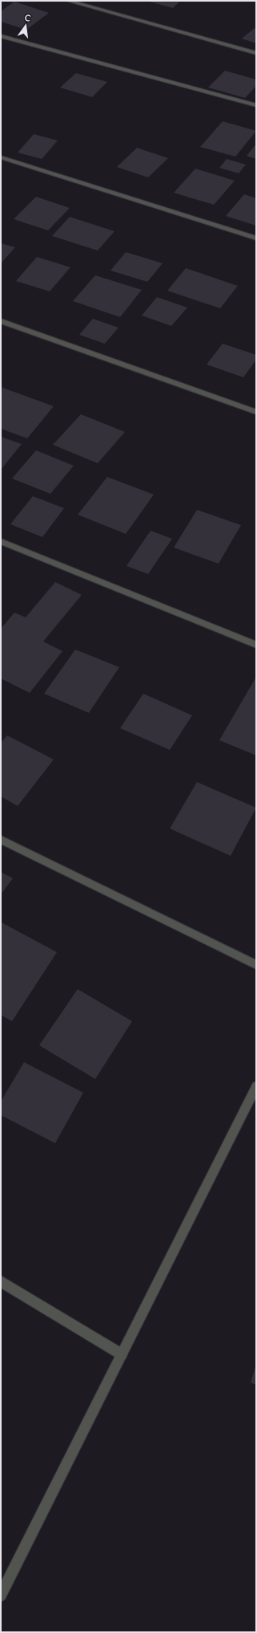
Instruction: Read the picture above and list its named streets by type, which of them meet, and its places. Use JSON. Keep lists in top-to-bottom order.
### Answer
{
  "north": "top"
}
